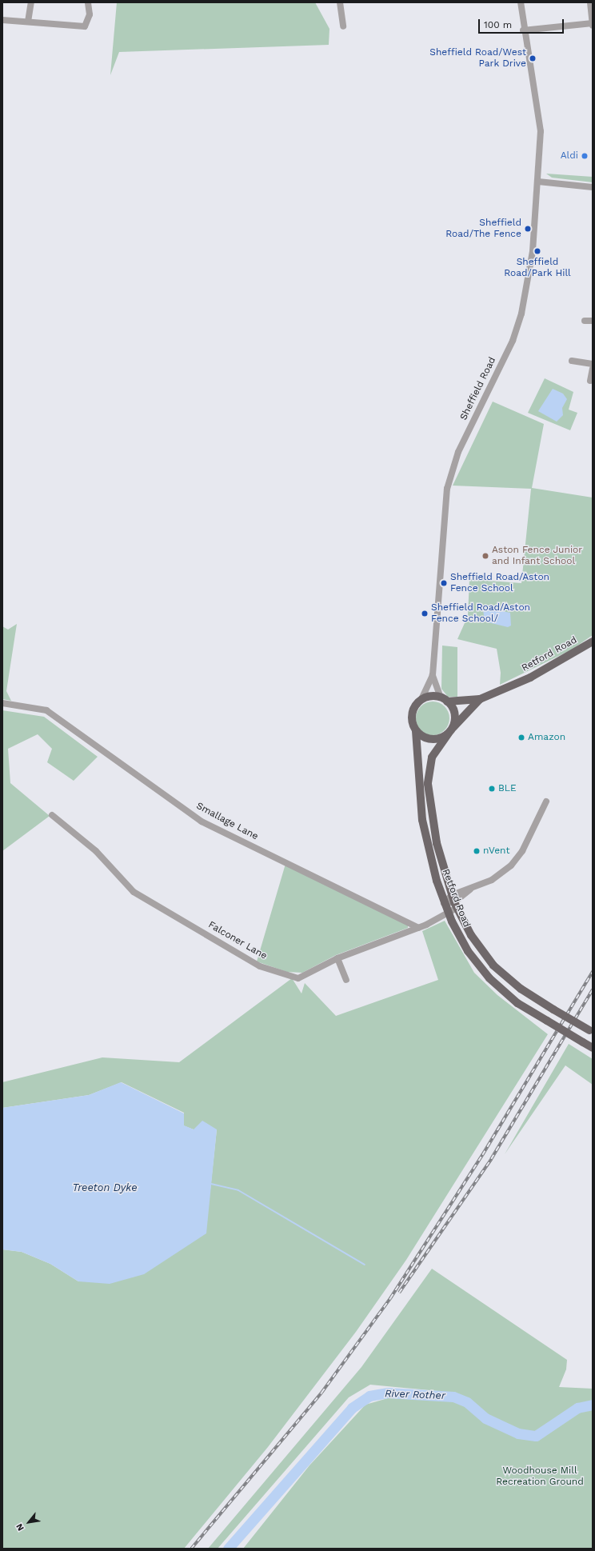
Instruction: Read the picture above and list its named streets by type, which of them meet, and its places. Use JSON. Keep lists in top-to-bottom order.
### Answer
{
  "streets": {
    "main road": ["Retford Road"],
    "street": ["Sheffield Road", "Smallage Lane", "Falconer Lane"]
  },
  "crossings": [
    ["Sheffield Road", "Retford Road"],
    ["Retford Road", "Falconer Lane"],
    ["Smallage Lane", "Falconer Lane"]
  ],
  "water": ["Treeton Dyke", "River Rother"],
  "parks": ["Woodhouse Mill Recreation Ground"],
  "places": [
    "Sheffield Road/West Park Drive",
    "Aldi",
    "Sheffield Road/The Fence",
    "Sheffield Road/Park Hill",
    "Aston Fence Junior and Infant School",
    "Sheffield Road/Aston Fence School",
    "Sheffield Road/Aston Fence School/",
    "Amazon",
    "BLE",
    "nVent"
  ],
  "scale_bar": "100 m",
  "north": "bottom left"
}
